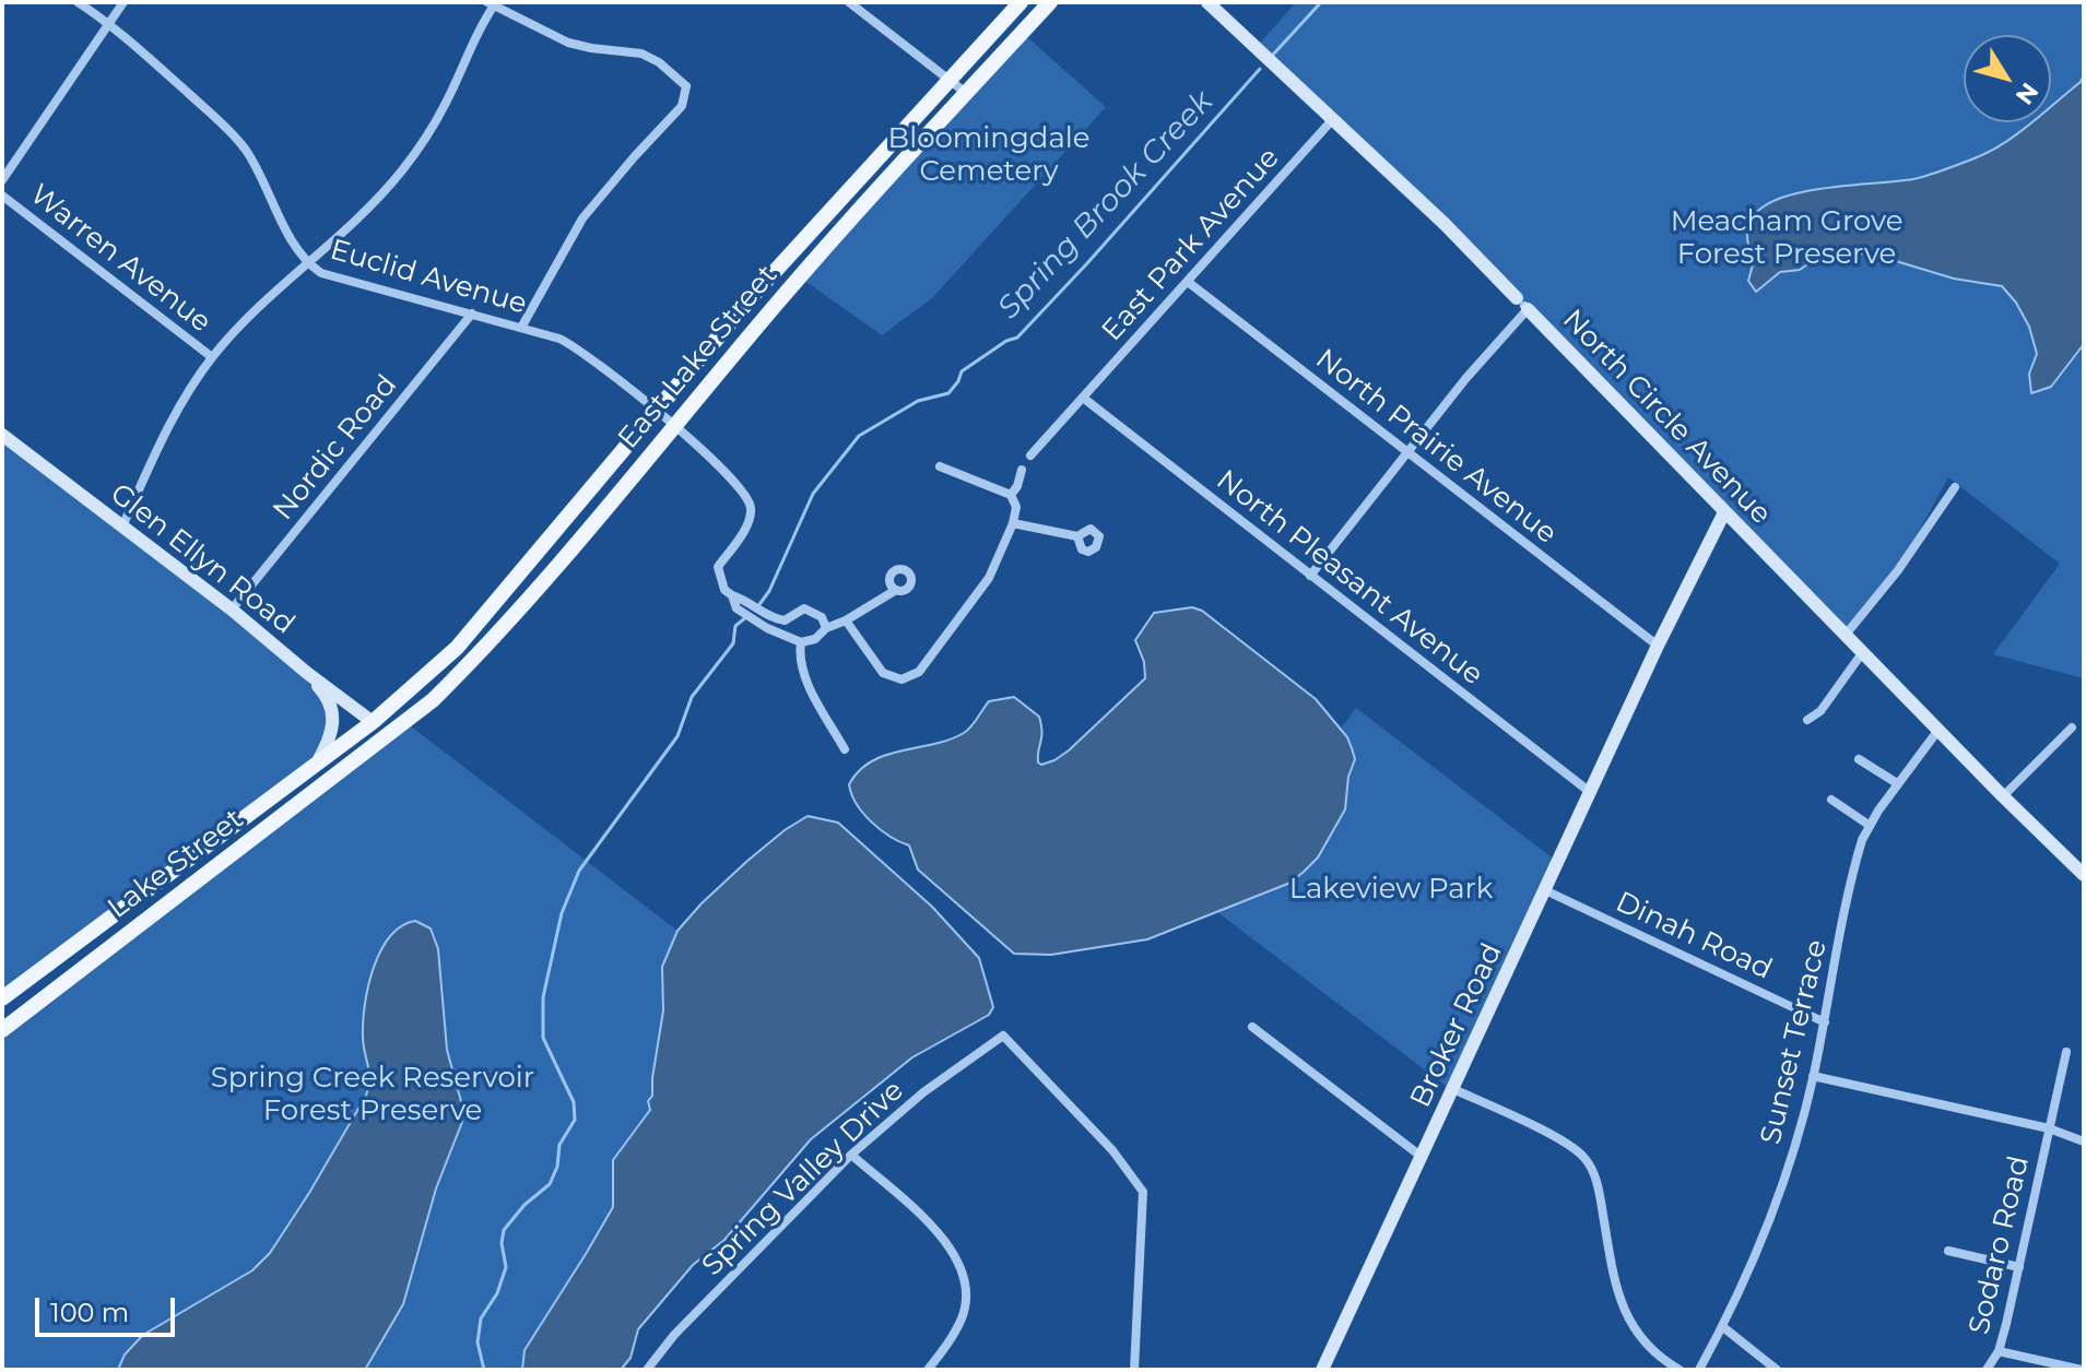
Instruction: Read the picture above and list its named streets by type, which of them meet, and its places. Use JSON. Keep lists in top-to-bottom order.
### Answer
{
  "streets": {
    "main road": ["East Lake Street", "Lake Street"],
    "street": [
      "East Park Avenue",
      "Warren Avenue",
      "Euclid Avenue",
      "North Circle Avenue",
      "North Prairie Avenue",
      "Nordic Road",
      "Glen Ellyn Road",
      "North Pleasant Avenue",
      "Dinah Road",
      "Broker Road",
      "Sunset Terrace",
      "Spring Valley Drive",
      "Sodaro Road"
    ]
  },
  "crossings": [
    ["East Park Avenue", "North Circle Avenue"],
    ["East Park Avenue", "North Prairie Avenue"],
    ["East Park Avenue", "North Pleasant Avenue"],
    ["Euclid Avenue", "East Lake Street"],
    ["Euclid Avenue", "Nordic Road"],
    ["East Lake Street", "Glen Ellyn Road"],
    ["East Lake Street", "Lake Street"],
    ["North Circle Avenue", "Broker Road"],
    ["North Circle Avenue", "Sunset Terrace"],
    ["North Prairie Avenue", "Broker Road"],
    ["Nordic Road", "Glen Ellyn Road"],
    ["Glen Ellyn Road", "Lake Street"],
    ["North Pleasant Avenue", "Broker Road"],
    ["Dinah Road", "Broker Road"],
    ["Dinah Road", "Sunset Terrace"]
  ],
  "water": ["Spring Brook Creek"],
  "parks": [
    "Bloomingdale Cemetery",
    "Meacham Grove Forest Preserve",
    "Lakeview Park",
    "Spring Creek Reservoir Forest Preserve"
  ],
  "scale_bar": "100 m",
  "north": "bottom right"
}
